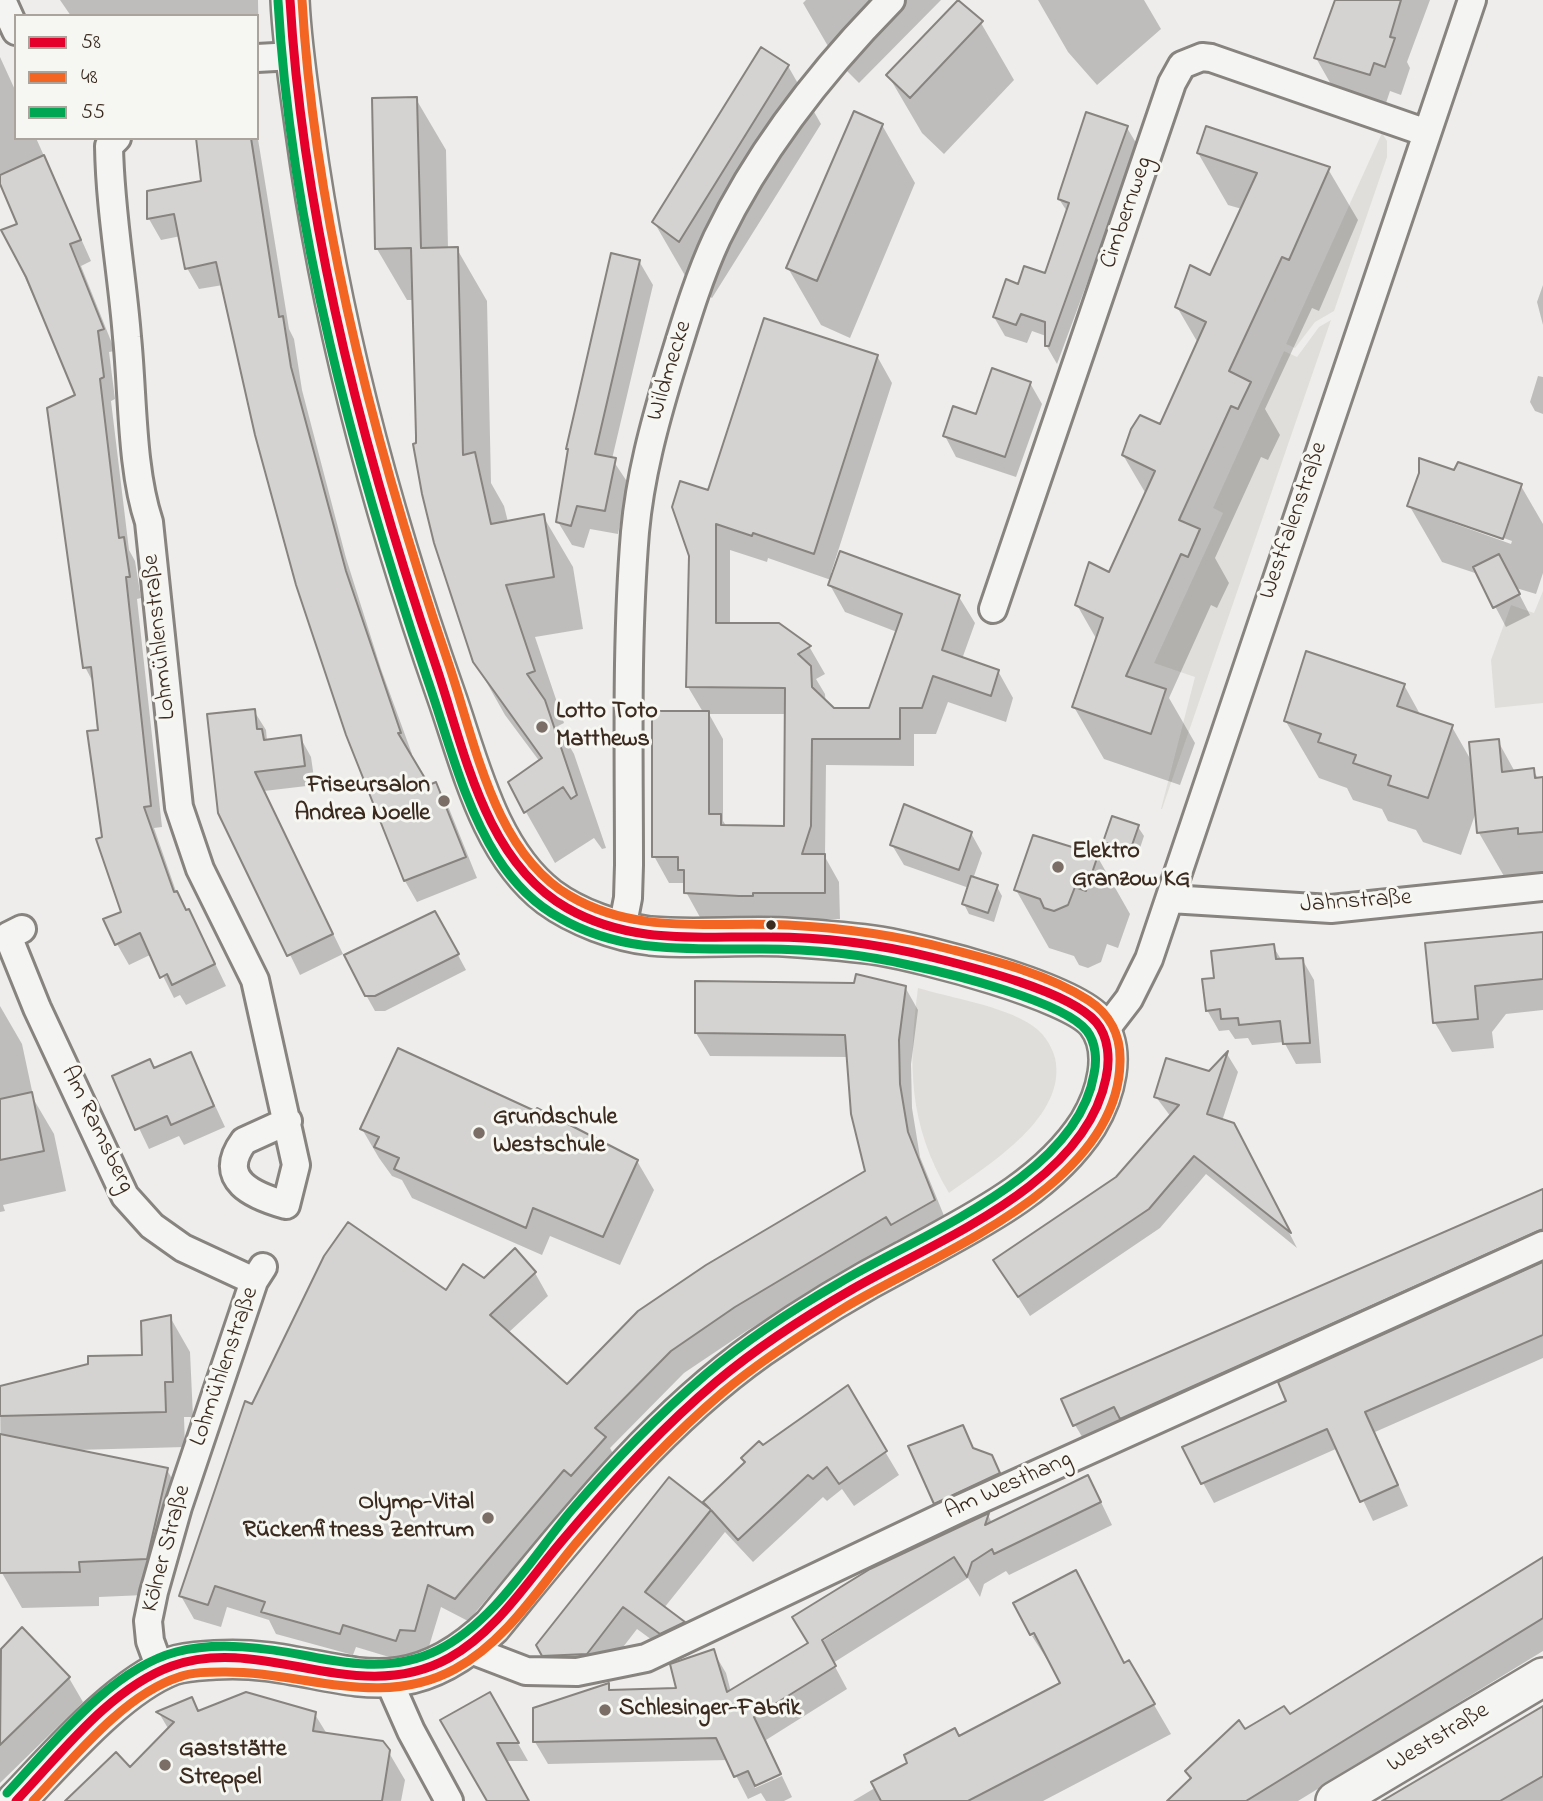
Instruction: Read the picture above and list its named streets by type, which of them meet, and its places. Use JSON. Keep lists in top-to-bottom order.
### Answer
{
  "streets": {
    "main road": ["Weststraße"],
    "street": [
      "Cimbernweg",
      "Wildmecke",
      "Westfalenstraße",
      "Lohmühlenstraße",
      "Jahnstraße",
      "Am Ramsberg",
      "Am Westhang",
      "Kölner Straße"
    ]
  },
  "crossings": [
    ["Cimbernweg", "Westfalenstraße"],
    ["Westfalenstraße", "Jahnstraße"],
    ["Lohmühlenstraße", "Am Ramsberg"],
    ["Lohmühlenstraße", "Kölner Straße"]
  ],
  "places": [
    "Lotto Toto Matthews",
    "Friseursalon Andrea Noelle",
    "Elektro Granzow KG",
    "Grundschule Westschule",
    "Olymp-Vital Rückenfitness Zentrum",
    "Schlesinger-Fabrik",
    "Gaststätte Streppel"
  ],
  "lines": ["transit line 58", "transit line 48", "transit line 55"],
  "legend": ["58", "48", "55"]
}
